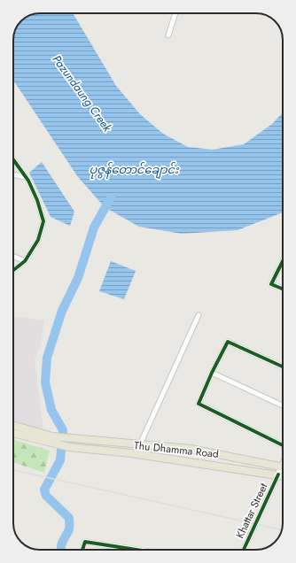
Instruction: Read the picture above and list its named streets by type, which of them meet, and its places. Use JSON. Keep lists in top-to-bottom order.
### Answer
{
  "streets": {
    "main road": ["Thu Dhamma Road"],
    "street": ["Khattar Street"]
  },
  "crossings": [
    ["Thu Dhamma Road", "Khattar Street"]
  ],
  "water": ["Pazundaung Creek", "ပုဇွန်တောင်ချောင်း"]
}
